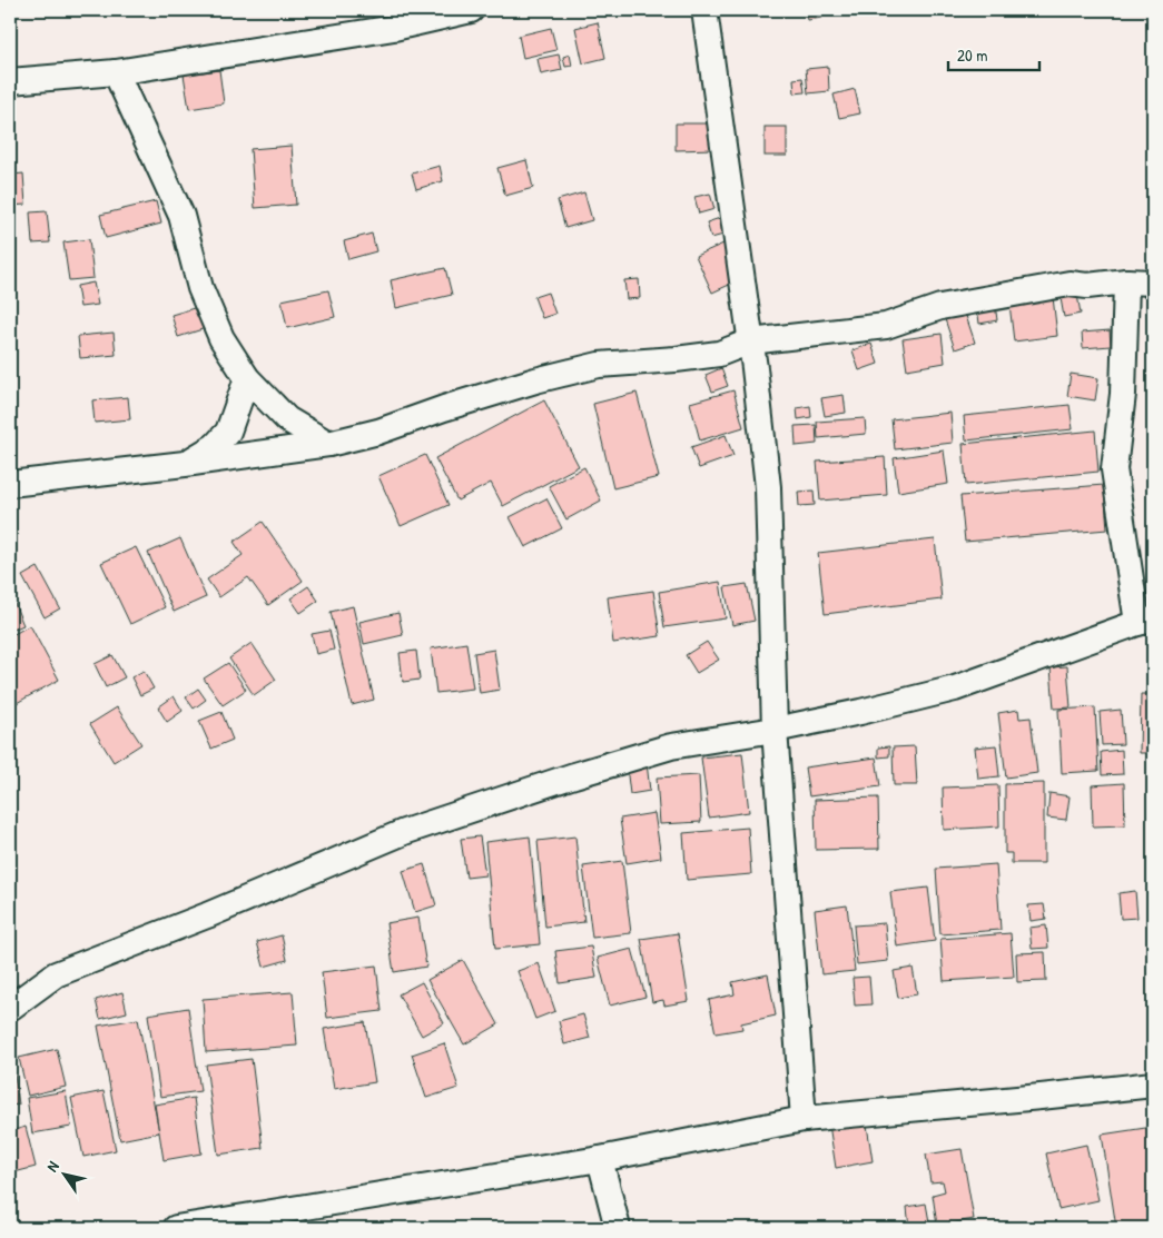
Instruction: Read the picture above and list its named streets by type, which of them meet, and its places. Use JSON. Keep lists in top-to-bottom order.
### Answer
{
  "scale_bar": "20 m",
  "north": "top left"
}
